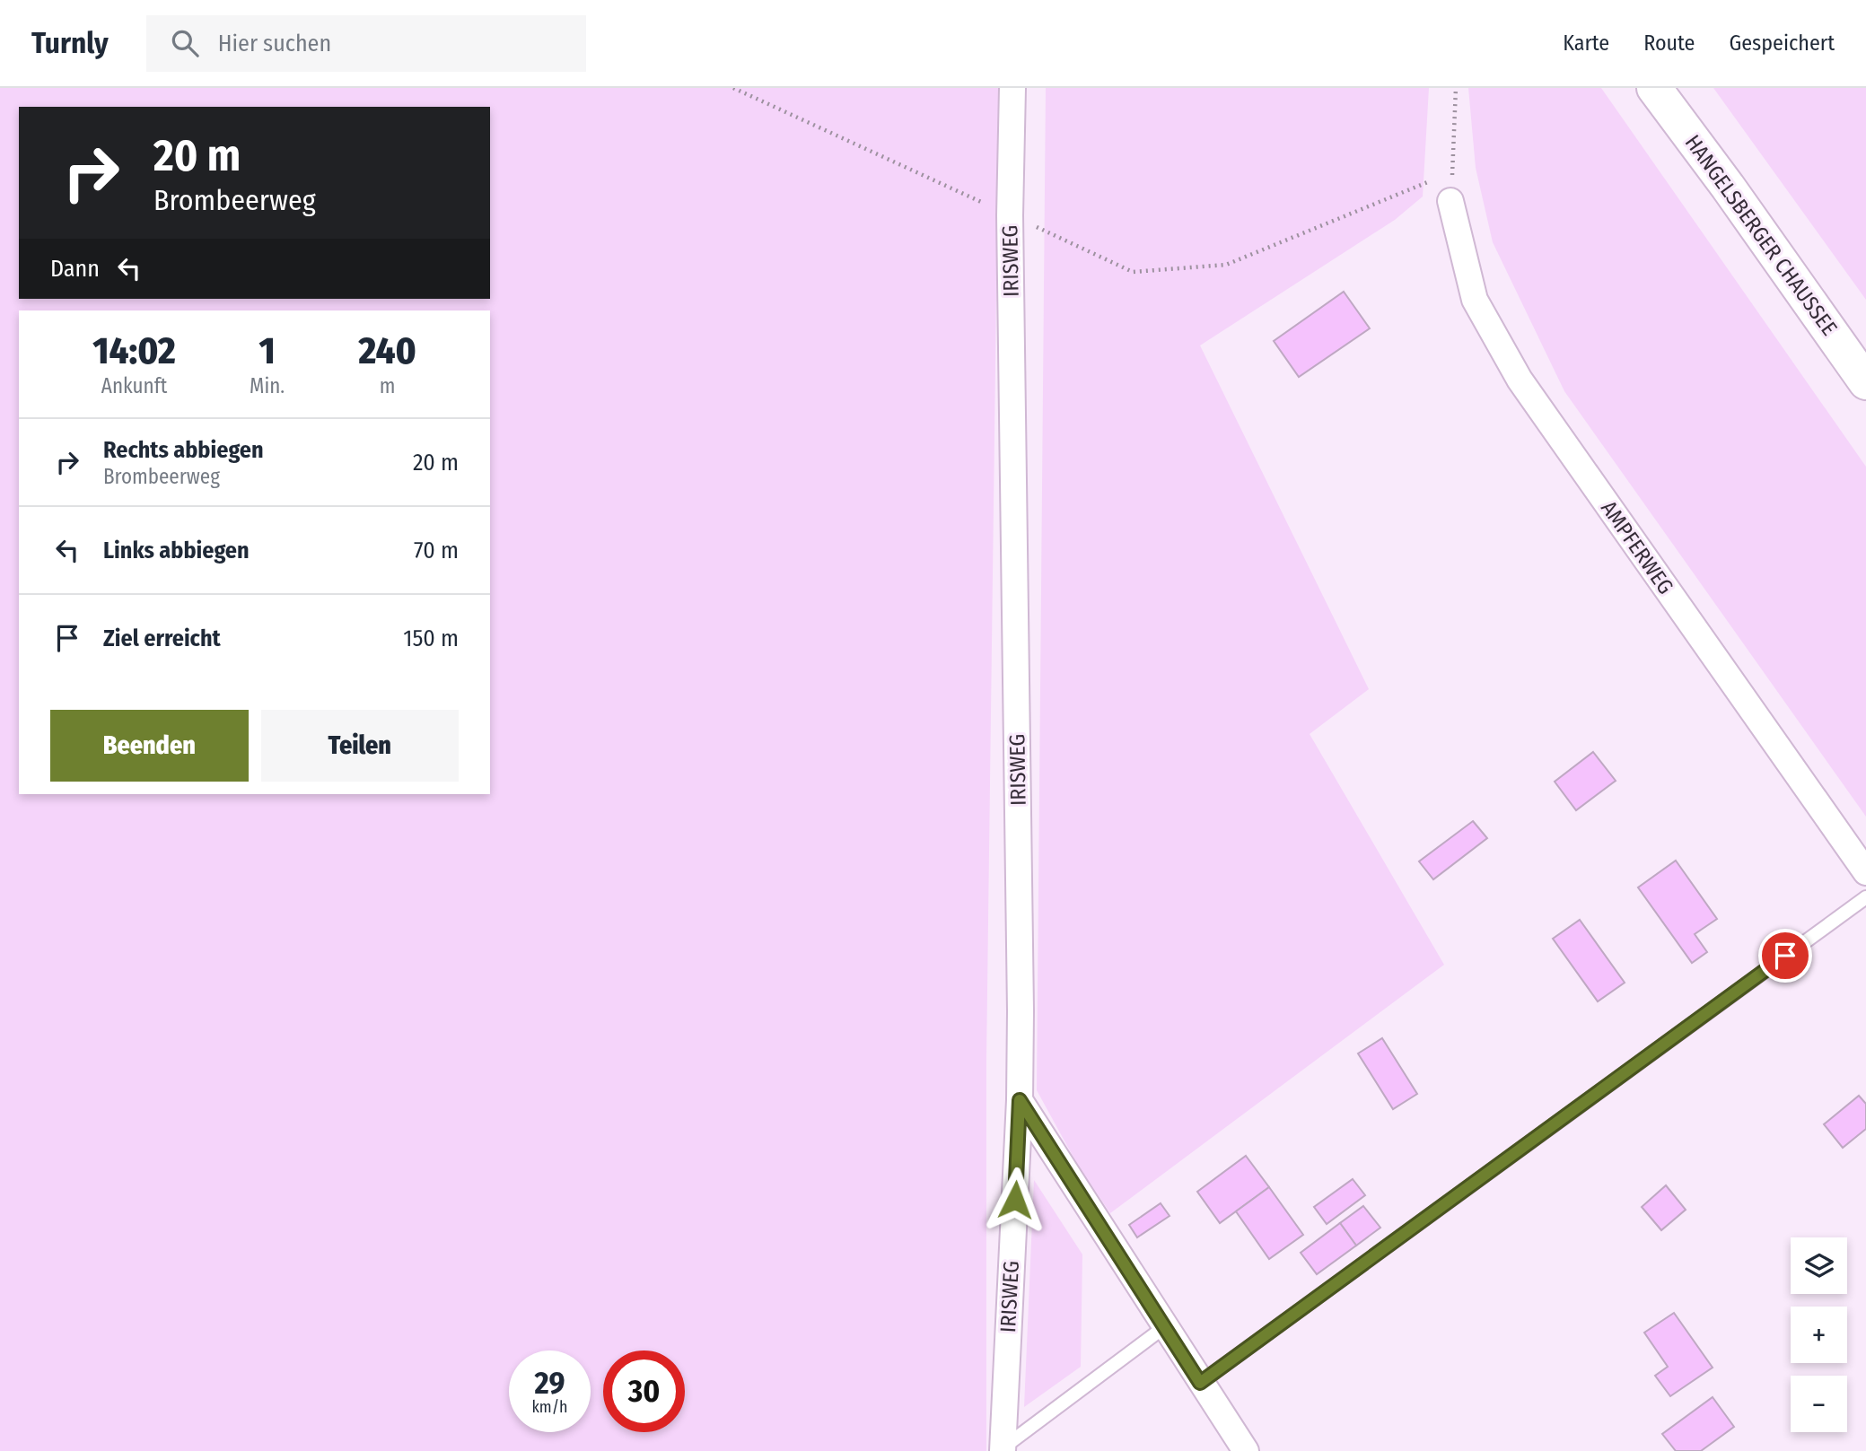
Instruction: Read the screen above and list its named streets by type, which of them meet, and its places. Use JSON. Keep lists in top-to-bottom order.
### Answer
{
  "streets": {
    "main road": ["HANGELSBERGER CHAUSSEE"],
    "street": ["IRISWEG", "AMPFERWEG"]
  },
  "page": {
    "header": "Turnly",
    "search": "Hier suchen",
    "nav": ["Karte", "Route", "Gespeichert"],
    "turn": ["20 m", "Brombeerweg"],
    "then": "Dann",
    "eta": [
      "14:02",
      "Ankunft",
      "1",
      "Min.",
      "240",
      "m"
    ],
    "list": [
      {
        "name": "Rechts abbiegen",
        "note": "Brombeerweg",
        "value": "20 m"
      },
      {
        "name": "Links abbiegen",
        "value": "70 m"
      },
      {
        "name": "Ziel erreicht",
        "value": "150 m"
      }
    ],
    "buttons": ["Beenden", "Teilen"],
    "map_buttons": ["+", "−"],
    "speed": "29 km/h",
    "limit": "30"
  }
}
